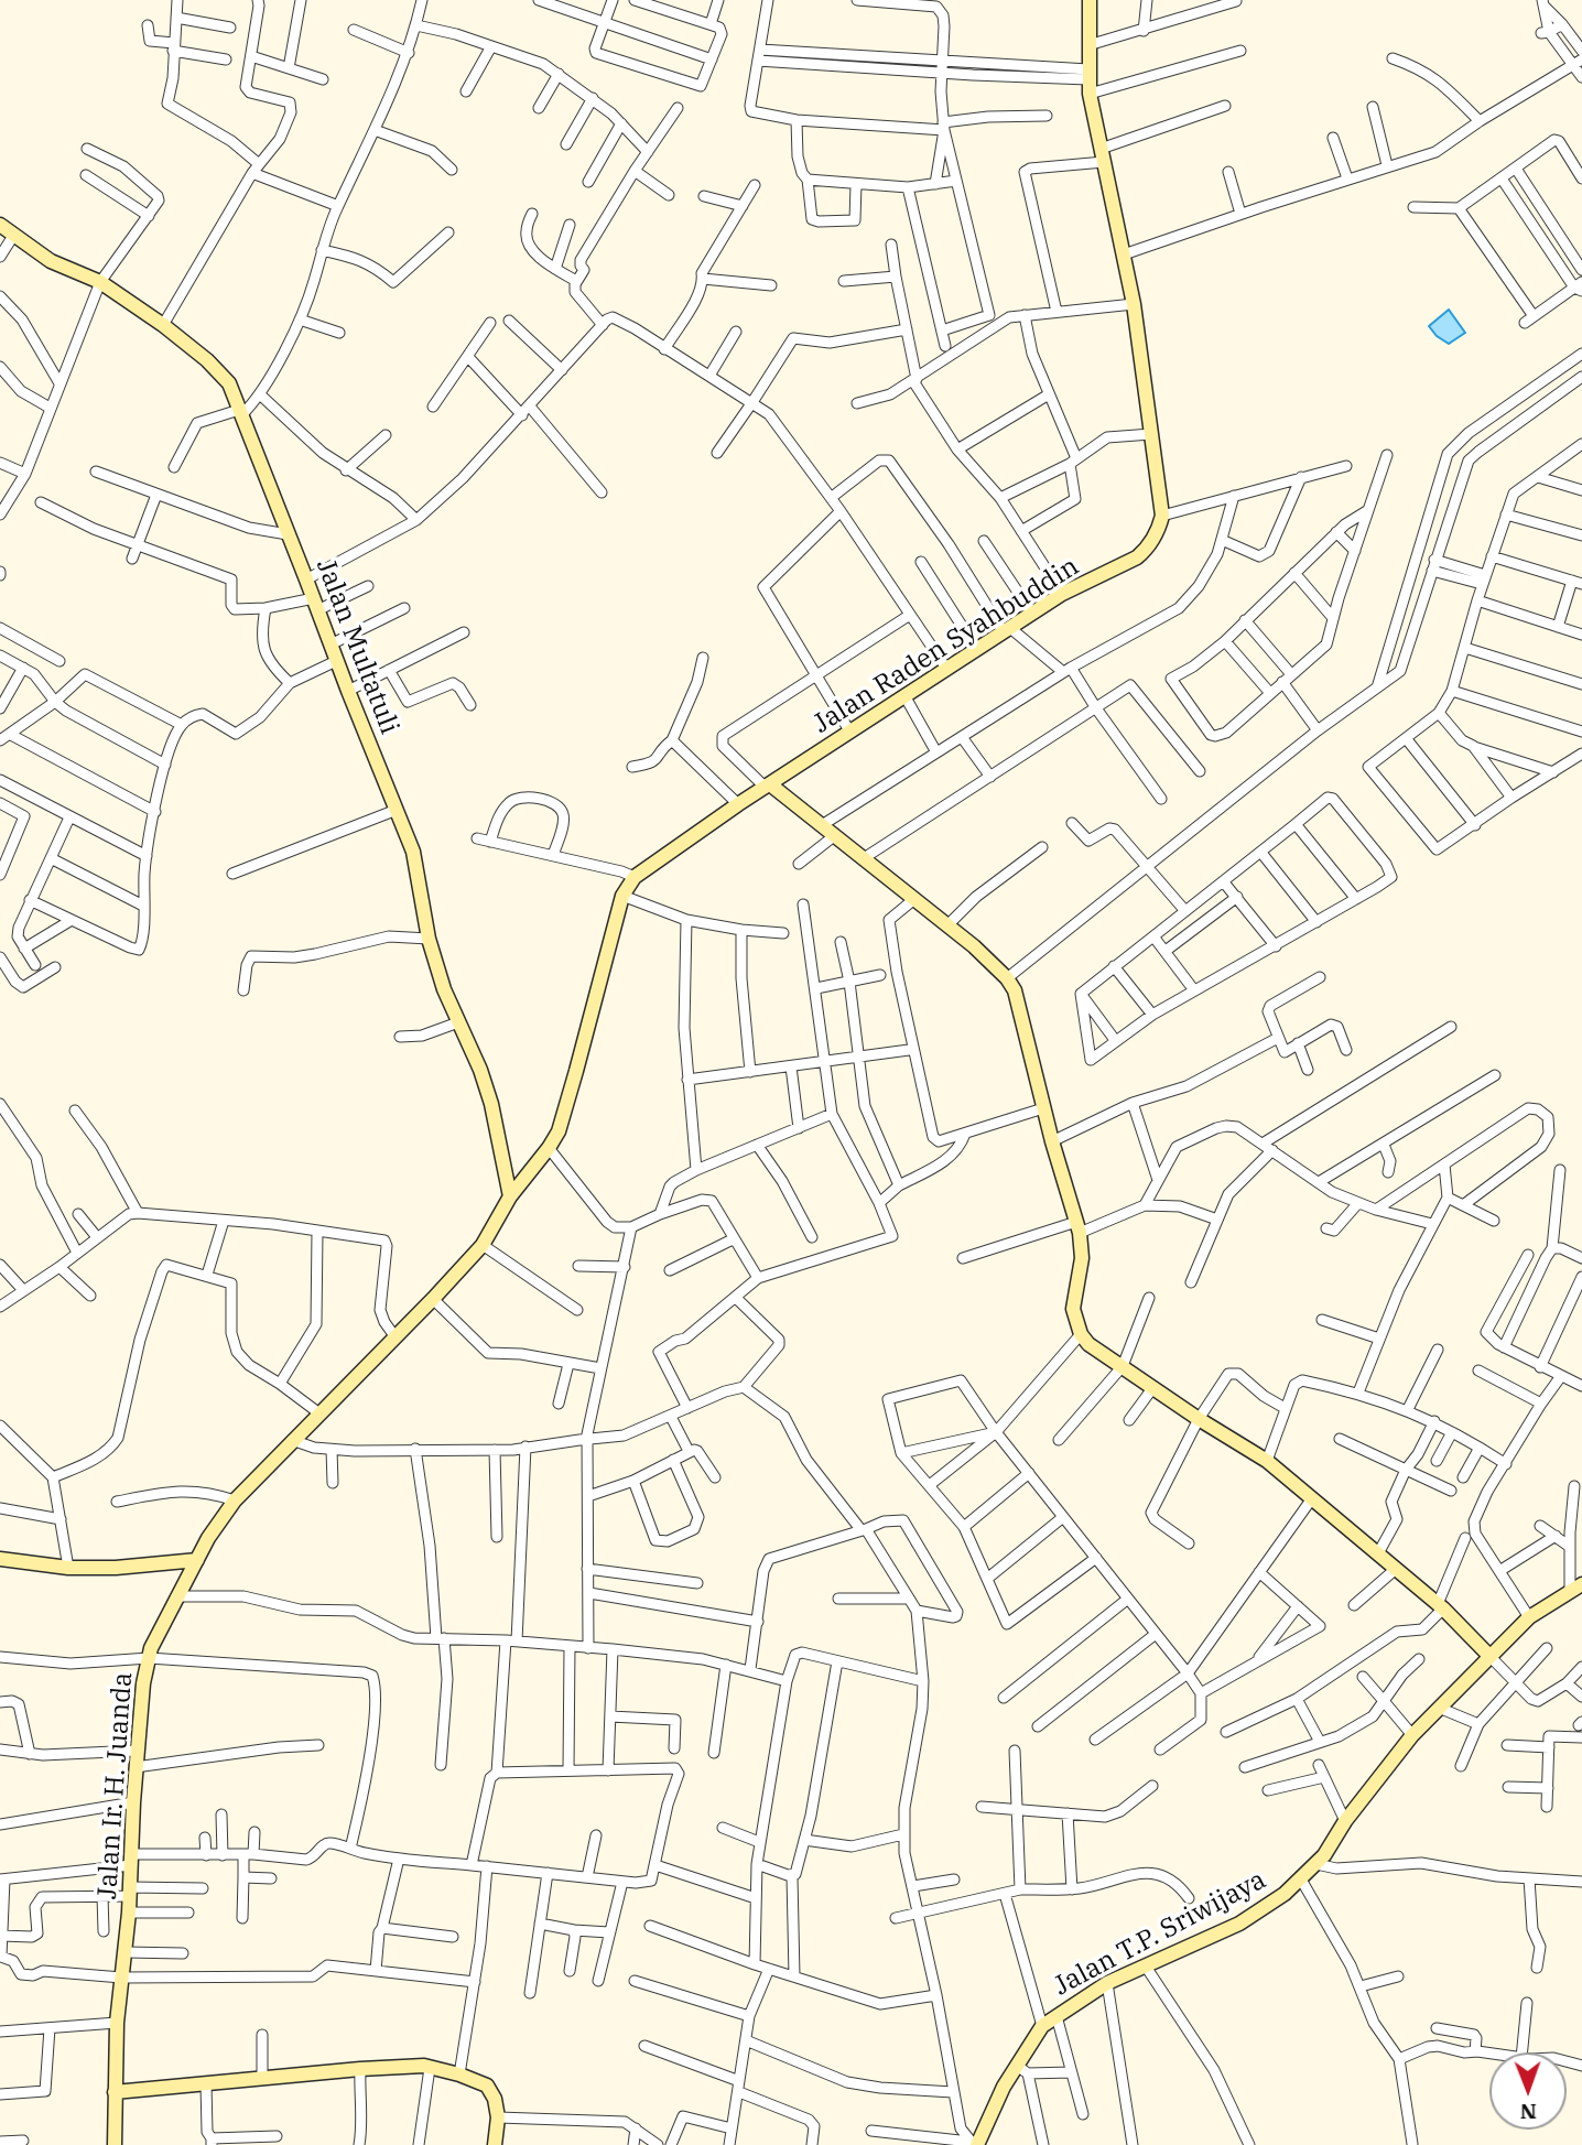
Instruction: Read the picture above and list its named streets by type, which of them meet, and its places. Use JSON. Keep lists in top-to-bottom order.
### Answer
{
  "streets": {
    "main road": [
      "Jalan Raden Syahbuddin",
      "Jalan Multatuli",
      "Jalan Ir. H. Juanda",
      "Jalan T.P. Sriwijaya"
    ]
  },
  "crossings": [
    ["Jalan Raden Syahbuddin", "Jalan Multatuli"],
    ["Jalan Raden Syahbuddin", "Jalan Ir. H. Juanda"],
    ["Jalan Multatuli", "Jalan Ir. H. Juanda"]
  ],
  "north": "bottom"
}
